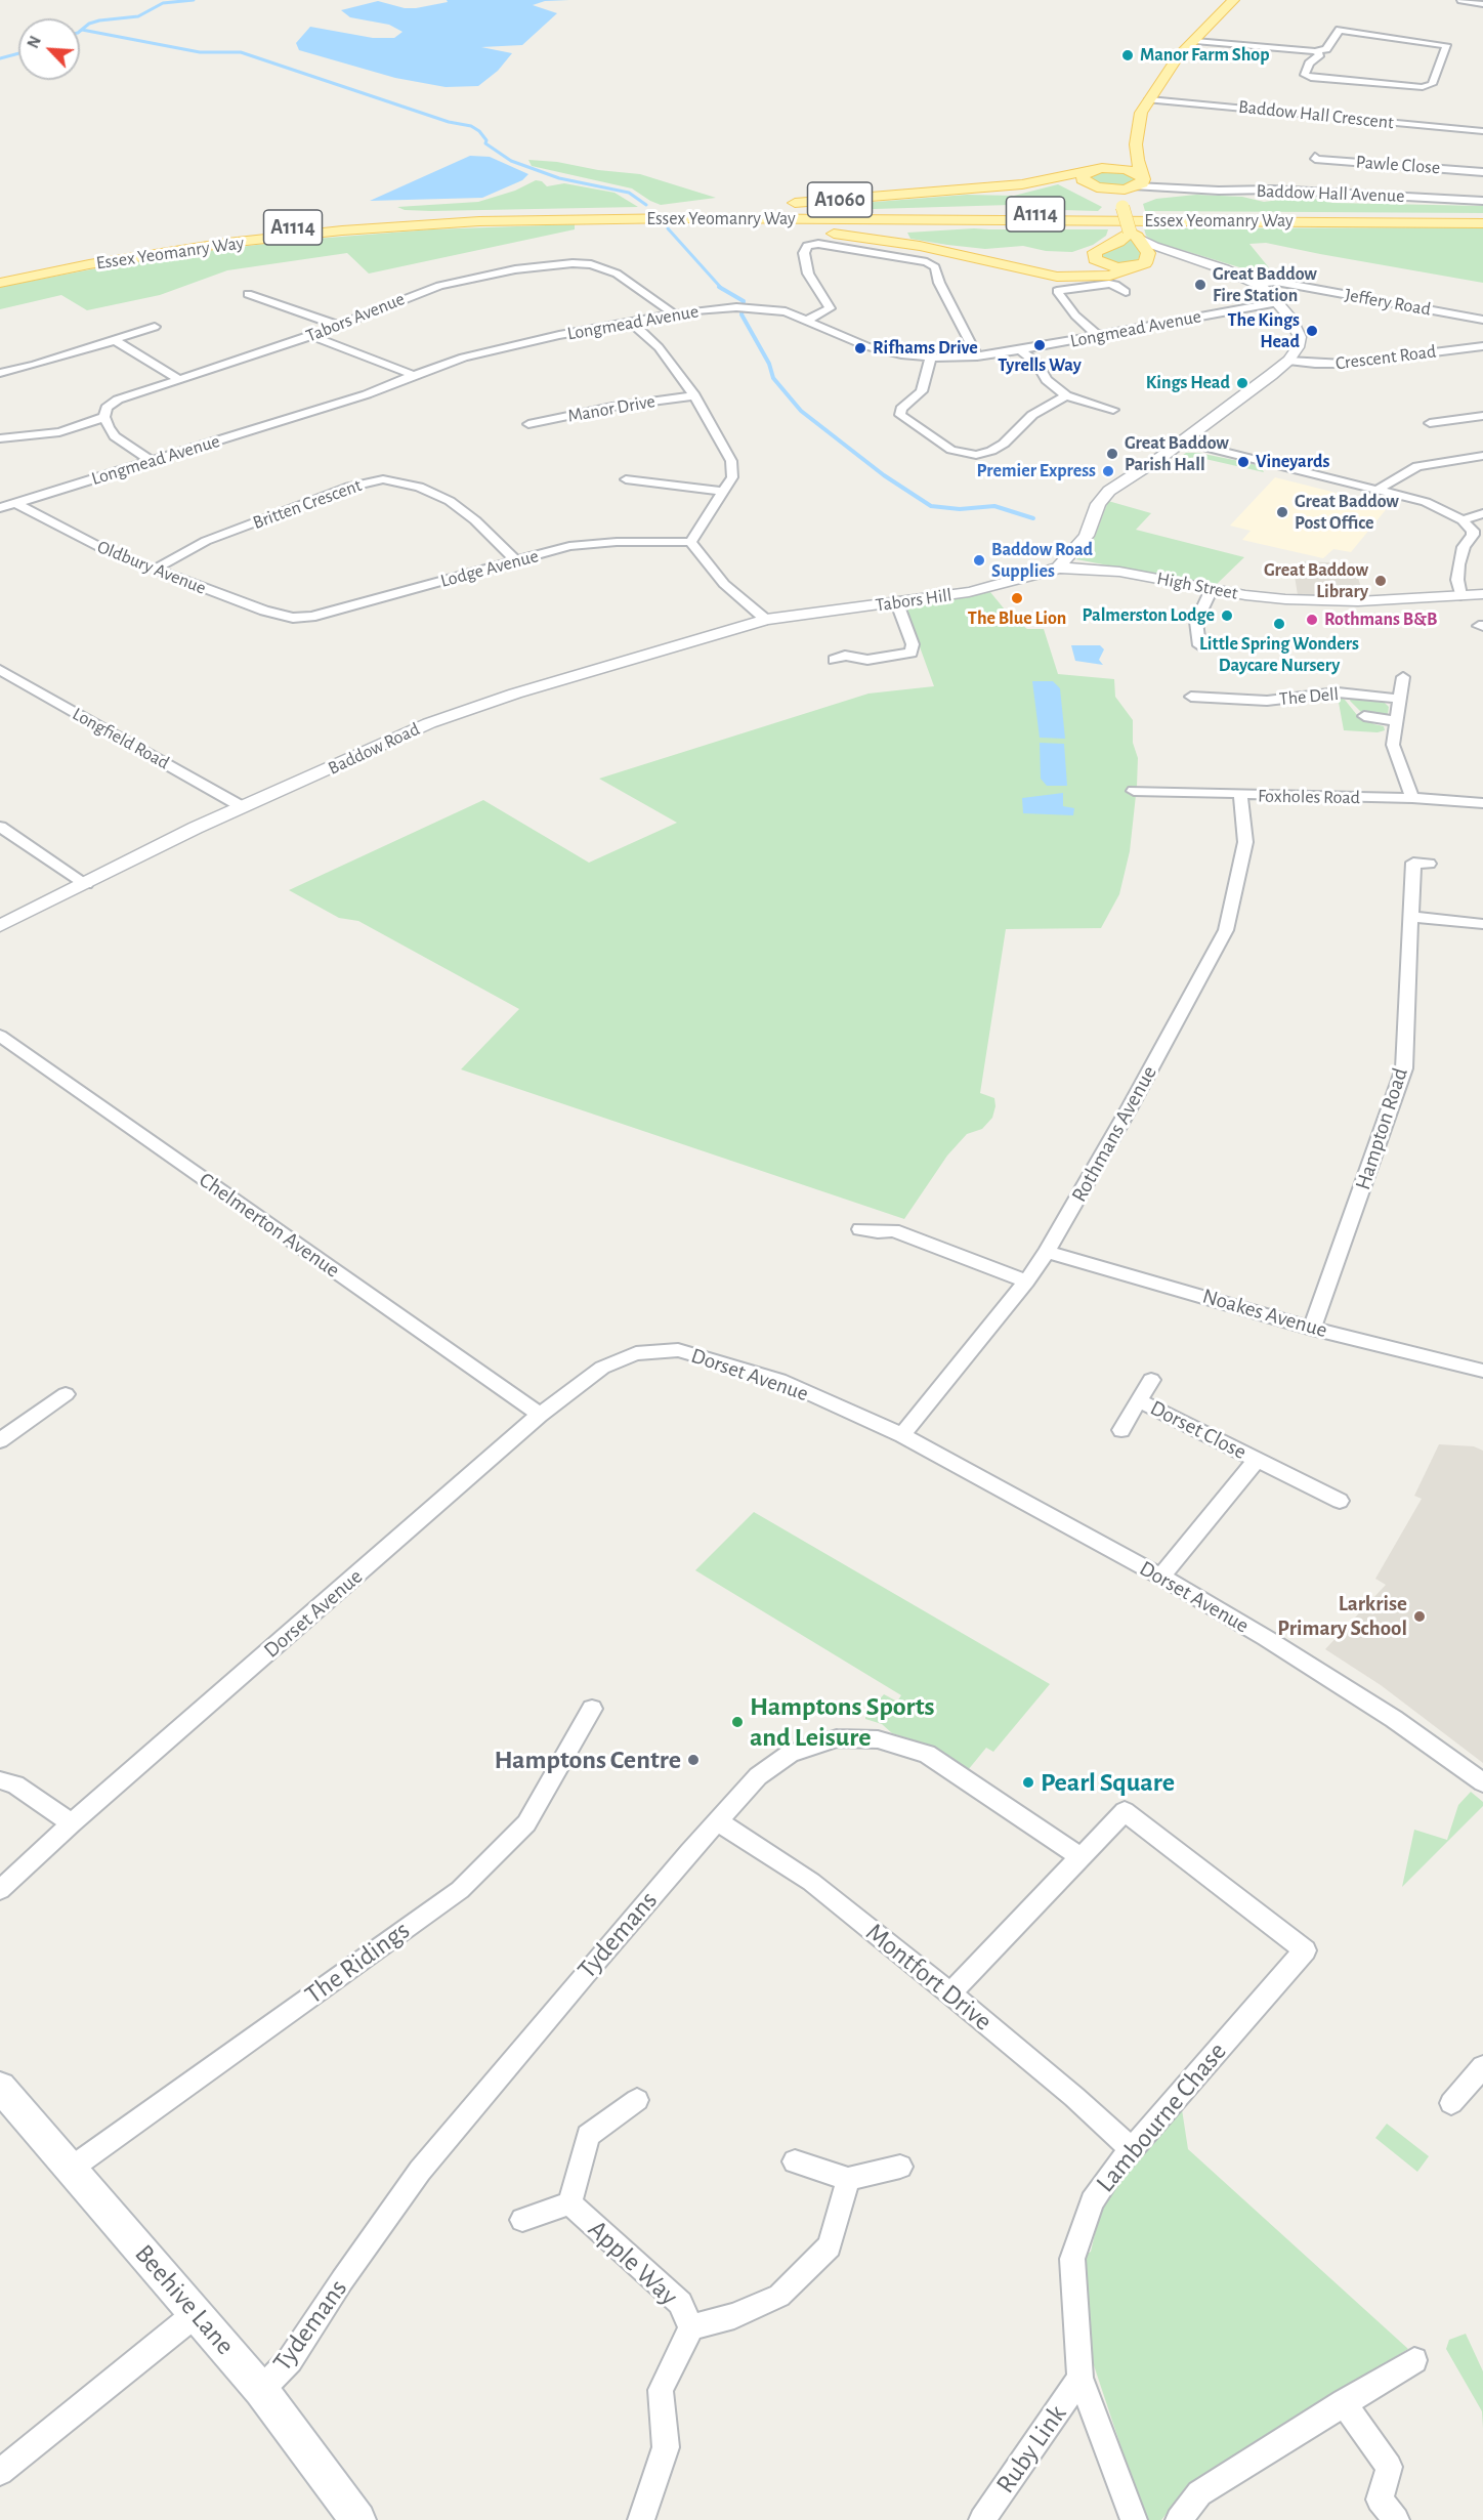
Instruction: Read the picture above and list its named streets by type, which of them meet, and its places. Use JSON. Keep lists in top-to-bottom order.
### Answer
{
  "streets": {
    "main road": [
      "A1060",
      "A1114",
      "Essex Yeomanry Way",
      "Beehive Lane"
    ],
    "street": [
      "Baddow Hall Crescent",
      "Pawle Close",
      "Baddow Hall Avenue",
      "Jeffery Road",
      "Tabors Avenue",
      "Longmead Avenue",
      "Crescent Road",
      "Manor Drive",
      "Britten Crescent",
      "Oldbury Avenue",
      "Lodge Avenue",
      "High Street",
      "Tabors Hill",
      "The Dell",
      "Longfield Road",
      "Baddow Road",
      "Foxholes Road",
      "Hampton Road",
      "Rothmans Avenue",
      "Chelmerton Avenue",
      "Noakes Avenue",
      "Dorset Avenue",
      "Dorset Close",
      "Tydemans",
      "The Ridings",
      "Montfort Drive",
      "Lambourne Chase",
      "Apple Way",
      "Ruby Link"
    ]
  },
  "crossings": [
    ["Baddow Hall Crescent", "A1060"],
    ["Baddow Hall Avenue", "A1060"],
    ["A1060", "Essex Yeomanry Way"],
    ["A1114", "Essex Yeomanry Way"],
    ["Tabors Avenue", "Longmead Avenue"],
    ["Longmead Avenue", "Oldbury Avenue"],
    ["Britten Crescent", "Oldbury Avenue"],
    ["Britten Crescent", "Lodge Avenue"],
    ["Oldbury Avenue", "Lodge Avenue"],
    ["High Street", "Tabors Hill"],
    ["Tabors Hill", "Baddow Road"],
    ["Longfield Road", "Baddow Road"],
    ["Foxholes Road", "Rothmans Avenue"],
    ["Hampton Road", "Noakes Avenue"],
    ["Rothmans Avenue", "Noakes Avenue"],
    ["Rothmans Avenue", "Dorset Avenue"],
    ["Chelmerton Avenue", "Dorset Avenue"],
    ["Dorset Avenue", "Dorset Close"],
    ["Tydemans", "Montfort Drive"],
    ["Tydemans", "Lambourne Chase"],
    ["Tydemans", "Beehive Lane"],
    ["The Ridings", "Beehive Lane"],
    ["Montfort Drive", "Lambourne Chase"],
    ["Lambourne Chase", "Ruby Link"]
  ],
  "places": [
    "Manor Farm Shop",
    "Great Baddow Fire Station",
    "The Kings Head",
    "Tyrells Way",
    "Rifhams Drive",
    "Kings Head",
    "Great Baddow Parish Hall",
    "Vineyards",
    "Premier Express",
    "Great Baddow Post Office",
    "Baddow Road Supplies",
    "Great Baddow Library",
    "The Blue Lion",
    "Palmerston Lodge",
    "Rothmans B&B",
    "Little Spring Wonders Daycare Nursery",
    "Larkrise Primary School",
    "Hamptons Sports and Leisure",
    "Hamptons Centre",
    "Pearl Square"
  ],
  "north": "top left"
}
